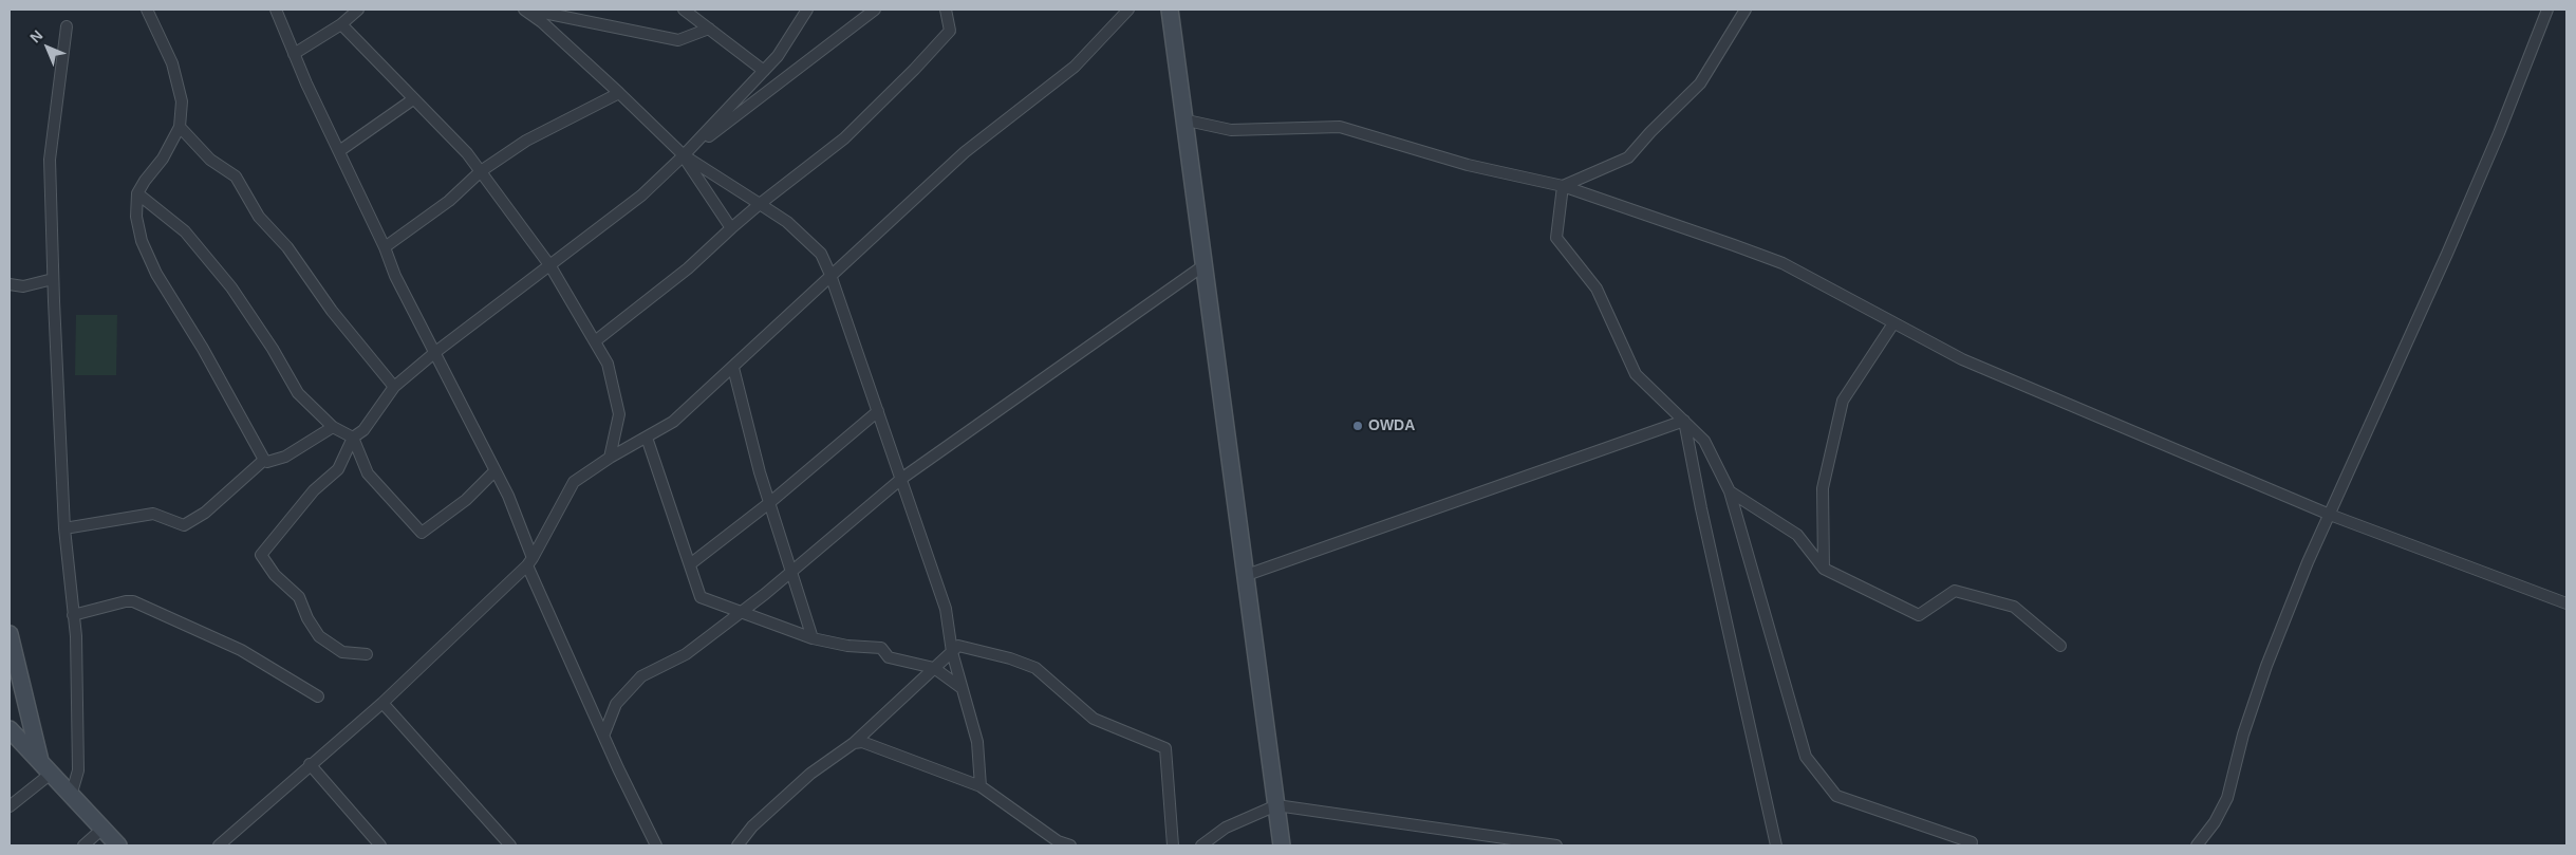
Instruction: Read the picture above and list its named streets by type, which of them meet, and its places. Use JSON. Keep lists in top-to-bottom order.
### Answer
{
  "places": ["OWDA"],
  "north": "top left"
}
